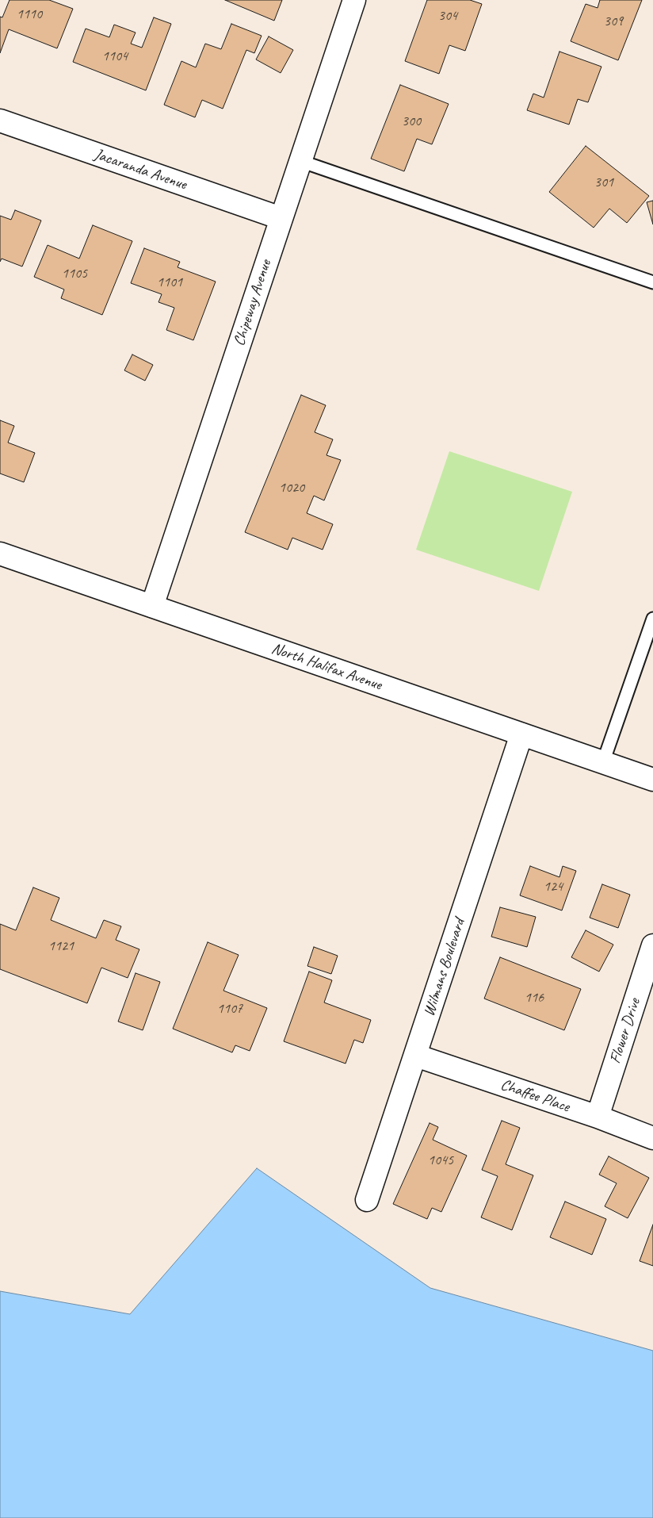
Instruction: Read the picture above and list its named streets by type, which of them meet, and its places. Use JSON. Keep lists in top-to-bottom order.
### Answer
{
  "streets": {
    "street": [
      "Jacaranda Avenue",
      "Chipeway Avenue",
      "North Halifax Avenue",
      "Wilmans Boulevard",
      "Flower Drive",
      "Chaffee Place"
    ]
  },
  "crossings": [
    ["Jacaranda Avenue", "Chipeway Avenue"],
    ["Chipeway Avenue", "North Halifax Avenue"],
    ["North Halifax Avenue", "Wilmans Boulevard"],
    ["Wilmans Boulevard", "Chaffee Place"],
    ["Flower Drive", "Chaffee Place"]
  ],
  "house_numbers": [
    "1110",
    "304",
    "309",
    "1104",
    "300",
    "301",
    "1105",
    "1101",
    "1020",
    "124",
    "1121",
    "116",
    "1107",
    "1045"
  ]
}
